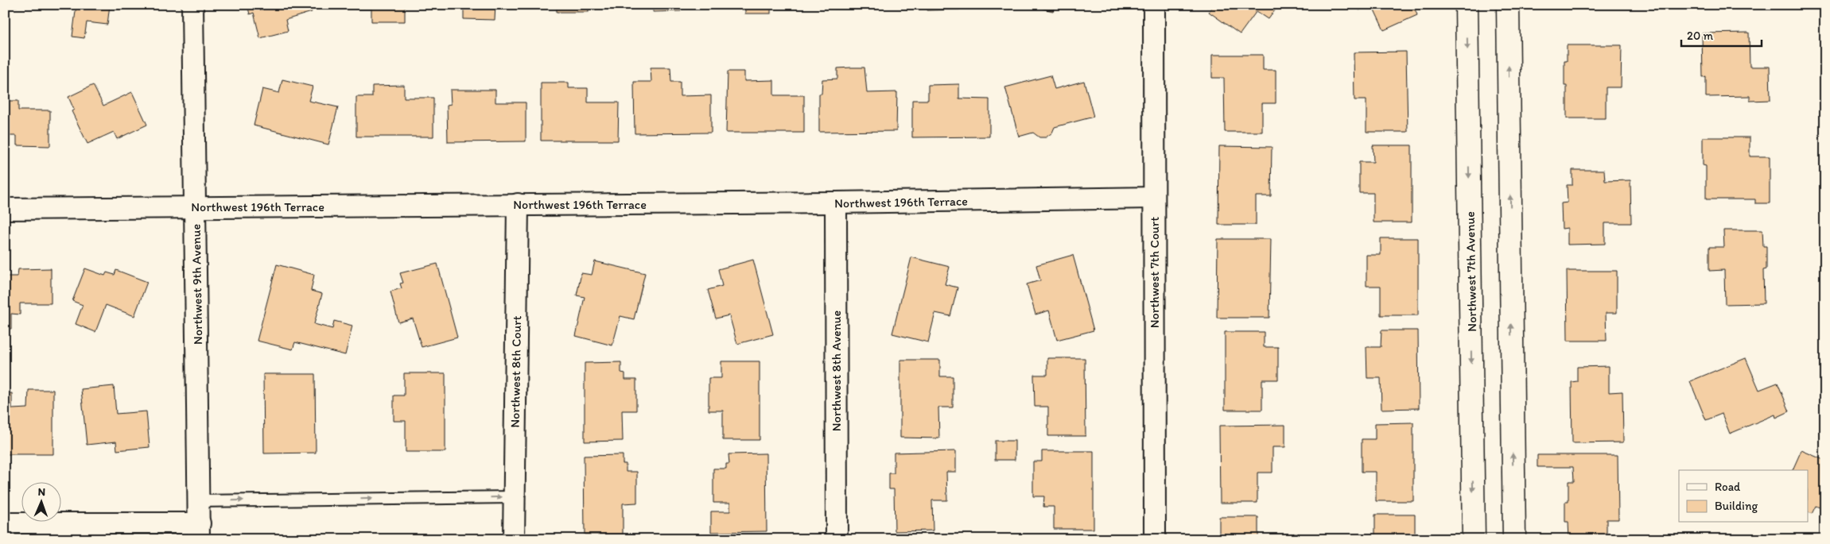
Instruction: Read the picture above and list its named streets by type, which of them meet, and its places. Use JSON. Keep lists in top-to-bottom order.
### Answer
{
  "streets": {
    "street": [
      "Northwest 196th Terrace",
      "Northwest 7th Avenue",
      "Northwest 7th Court",
      "Northwest 9th Avenue",
      "Northwest 8th Avenue",
      "Northwest 8th Court"
    ]
  },
  "crossings": [
    ["Northwest 196th Terrace", "Northwest 7th Court"],
    ["Northwest 196th Terrace", "Northwest 9th Avenue"],
    ["Northwest 196th Terrace", "Northwest 8th Avenue"],
    ["Northwest 196th Terrace", "Northwest 8th Court"]
  ],
  "legend": ["Road", "Building"],
  "scale_bar": "20 m",
  "north": "top"
}
